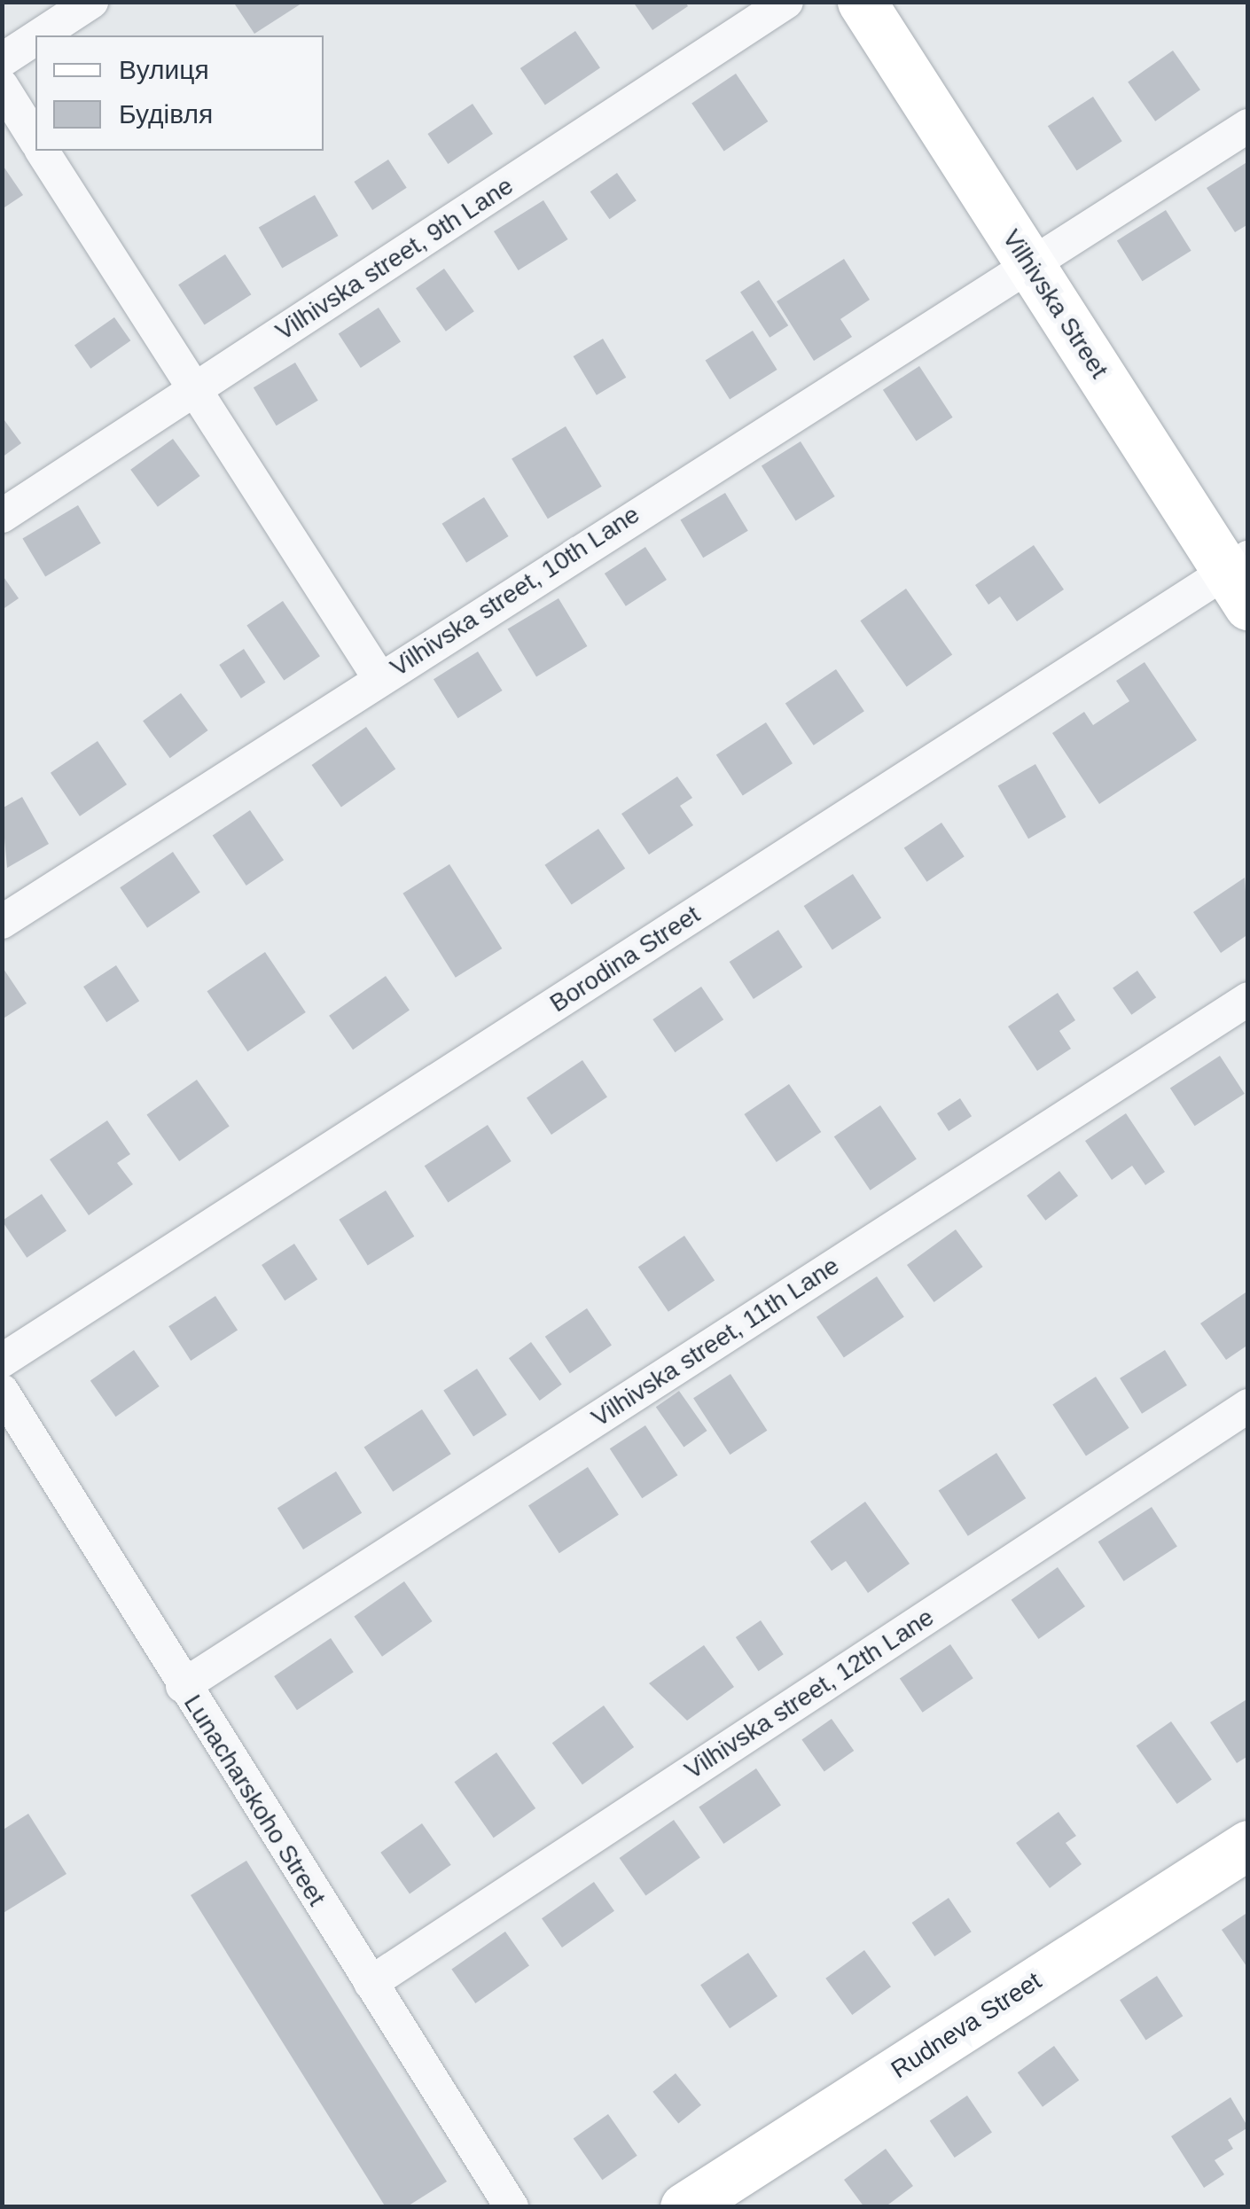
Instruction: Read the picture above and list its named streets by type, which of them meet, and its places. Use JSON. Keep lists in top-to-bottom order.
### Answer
{
  "streets": {
    "street": [
      "Vilhivska street, 9th Lane",
      "Vilhivska Street",
      "Vilhivska street, 10th Lane",
      "Borodina Street",
      "Vilhivska street, 11th Lane",
      "Vilhivska street, 12th Lane",
      "Lunacharskoho Street",
      "Rudneva Street"
    ]
  },
  "crossings": [
    ["Vilhivska Street", "Vilhivska street, 10th Lane"],
    ["Vilhivska Street", "Borodina Street"],
    ["Vilhivska street, 11th Lane", "Lunacharskoho Street"],
    ["Vilhivska street, 12th Lane", "Lunacharskoho Street"]
  ],
  "legend": ["Вулиця", "Будівля"]
}
